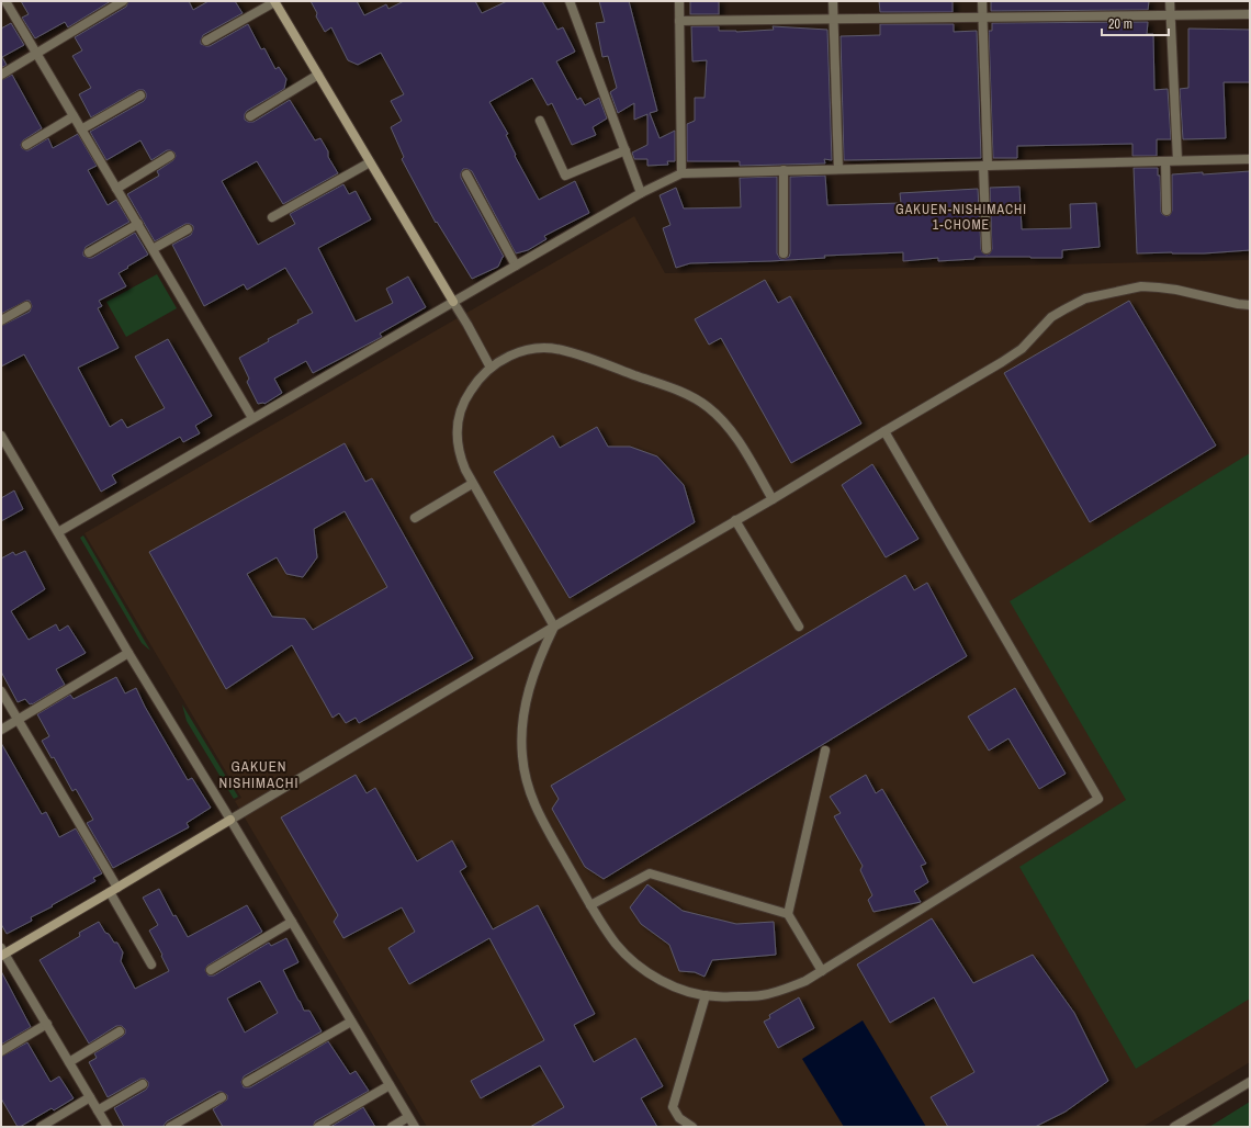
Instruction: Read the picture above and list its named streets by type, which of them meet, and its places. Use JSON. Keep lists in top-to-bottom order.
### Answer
{
  "districts": ["GAKUEN-NISHIMACHI 1-CHOME", "GAKUEN NISHIMACHI"],
  "scale_bar": "20 m"
}
